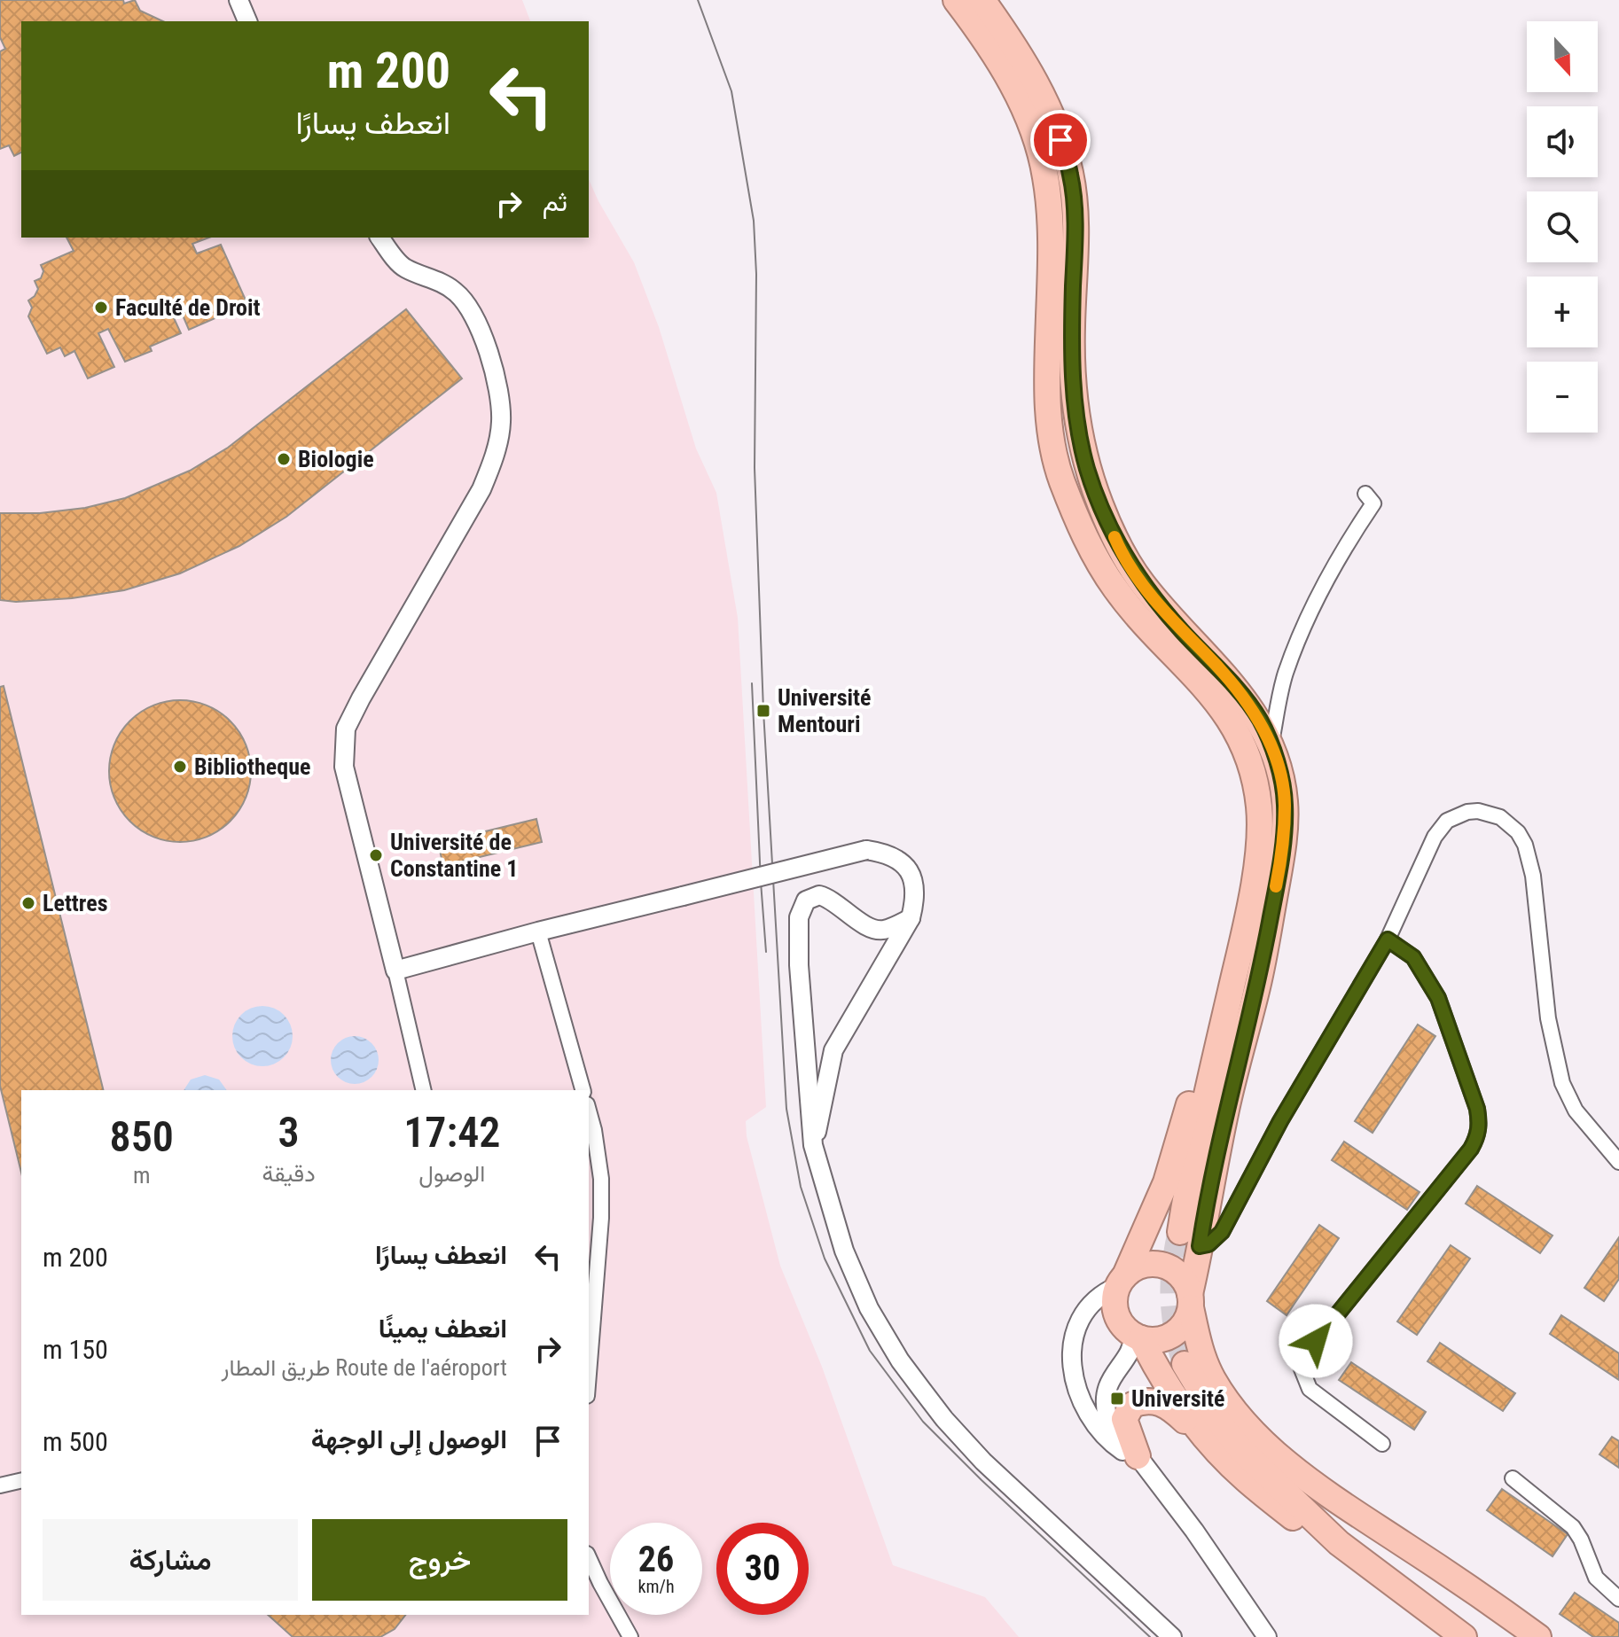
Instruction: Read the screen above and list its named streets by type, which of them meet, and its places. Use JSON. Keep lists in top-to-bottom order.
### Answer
{
  "places": {
    "other": [
      "Faculté de Droit",
      "Biologie",
      "Bibliotheque",
      "Université de Constantine 1",
      "Lettres"
    ],
    "transit": ["Université Mentouri", "Université"]
  },
  "north": "bottom",
  "page": {
    "map_buttons": ["+", "−"],
    "turn": ["200 m", "انعطف يسارًا"],
    "then": "ثم",
    "eta": [
      "17:42",
      "الوصول",
      "3",
      "دقيقة",
      "850",
      "m"
    ],
    "list": [
      {
        "name": "انعطف يسارًا",
        "value": "200 m"
      },
      {
        "name": "انعطف يمينًا",
        "note": "Route de l'aéroport طريق المطار",
        "value": "150 m"
      },
      {
        "name": "الوصول إلى الوجهة",
        "value": "500 m"
      }
    ],
    "buttons": ["خروج", "مشاركة"],
    "speed": "26 km/h",
    "limit": "30"
  }
}
